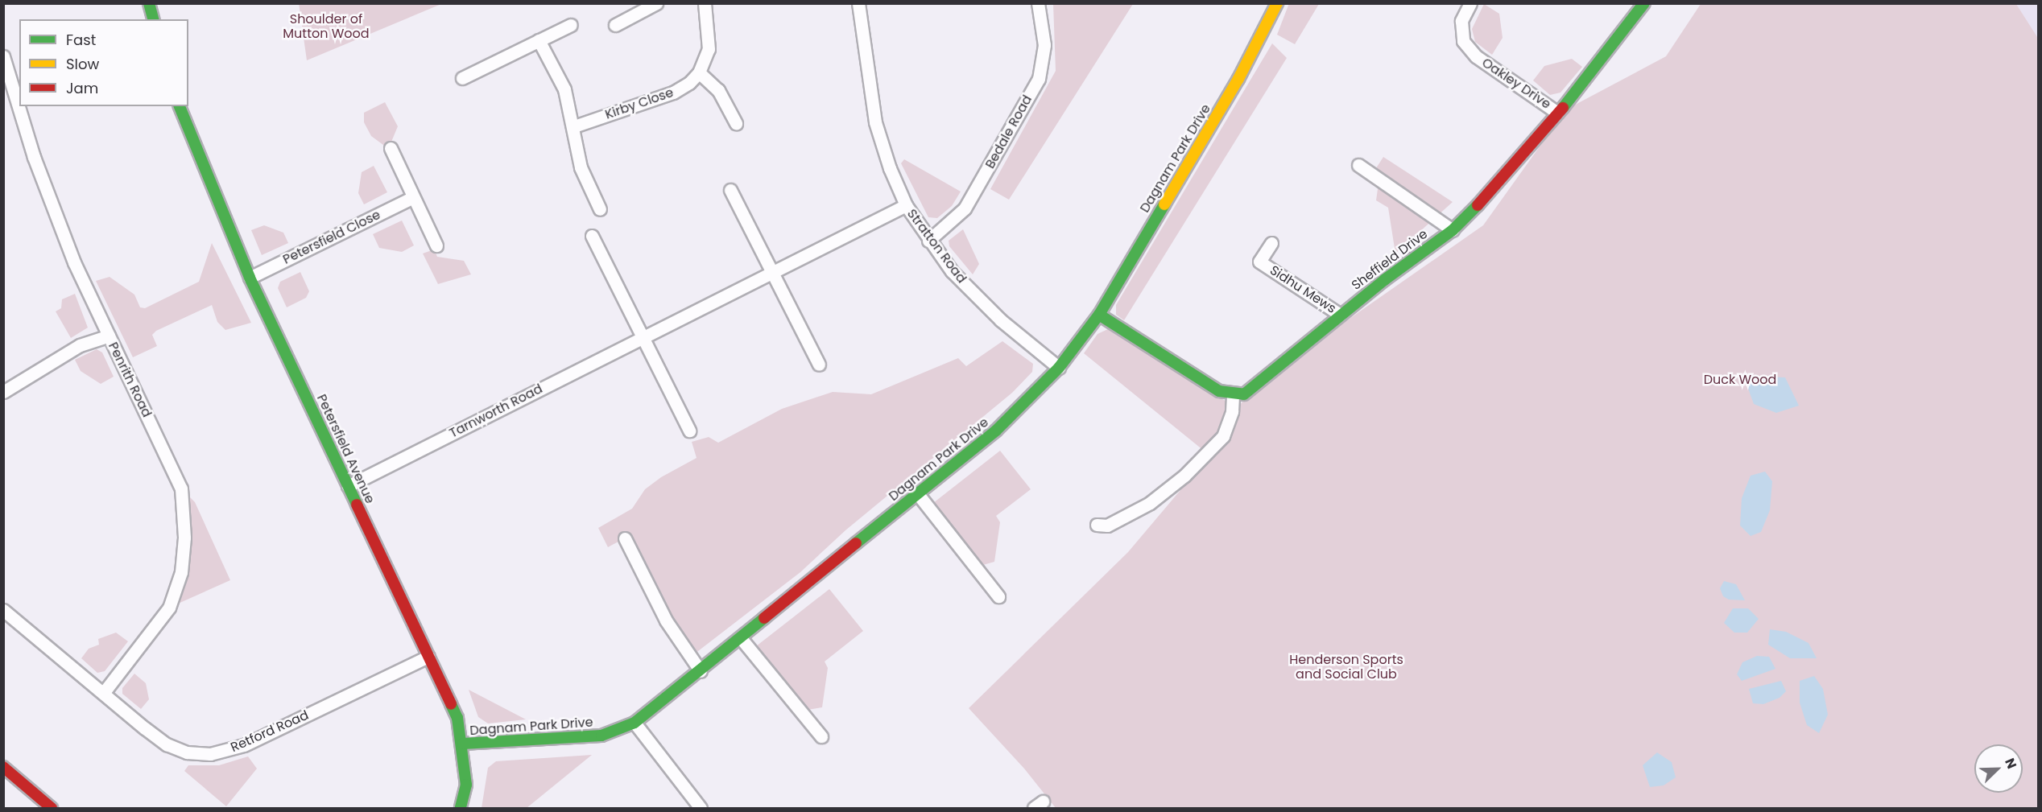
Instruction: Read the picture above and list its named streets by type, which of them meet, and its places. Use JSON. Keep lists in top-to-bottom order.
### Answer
{
  "streets": {
    "main road": ["Dagnam Park Drive", "Sheffield Drive", "Petersfield Avenue"],
    "street": [
      "Oakley Drive",
      "Kirby Close",
      "Bedale Road",
      "Petersfield Close",
      "Stratton Road",
      "Sidhu Mews",
      "Penrith Road",
      "Tarnworth Road",
      "Retford Road"
    ]
  },
  "crossings": [
    ["Oakley Drive", "Sheffield Drive"],
    ["Bedale Road", "Stratton Road"],
    ["Dagnam Park Drive", "Stratton Road"],
    ["Dagnam Park Drive", "Petersfield Avenue"],
    ["Petersfield Close", "Petersfield Avenue"],
    ["Stratton Road", "Tarnworth Road"],
    ["Sheffield Drive", "Sidhu Mews"],
    ["Penrith Road", "Retford Road"],
    ["Tarnworth Road", "Petersfield Avenue"],
    ["Petersfield Avenue", "Retford Road"]
  ],
  "parks": ["Shoulder of Mutton Wood", "Duck Wood", "Henderson Sports and Social Club"],
  "legend": ["Fast", "Slow", "Jam"],
  "north": "top right"
}
